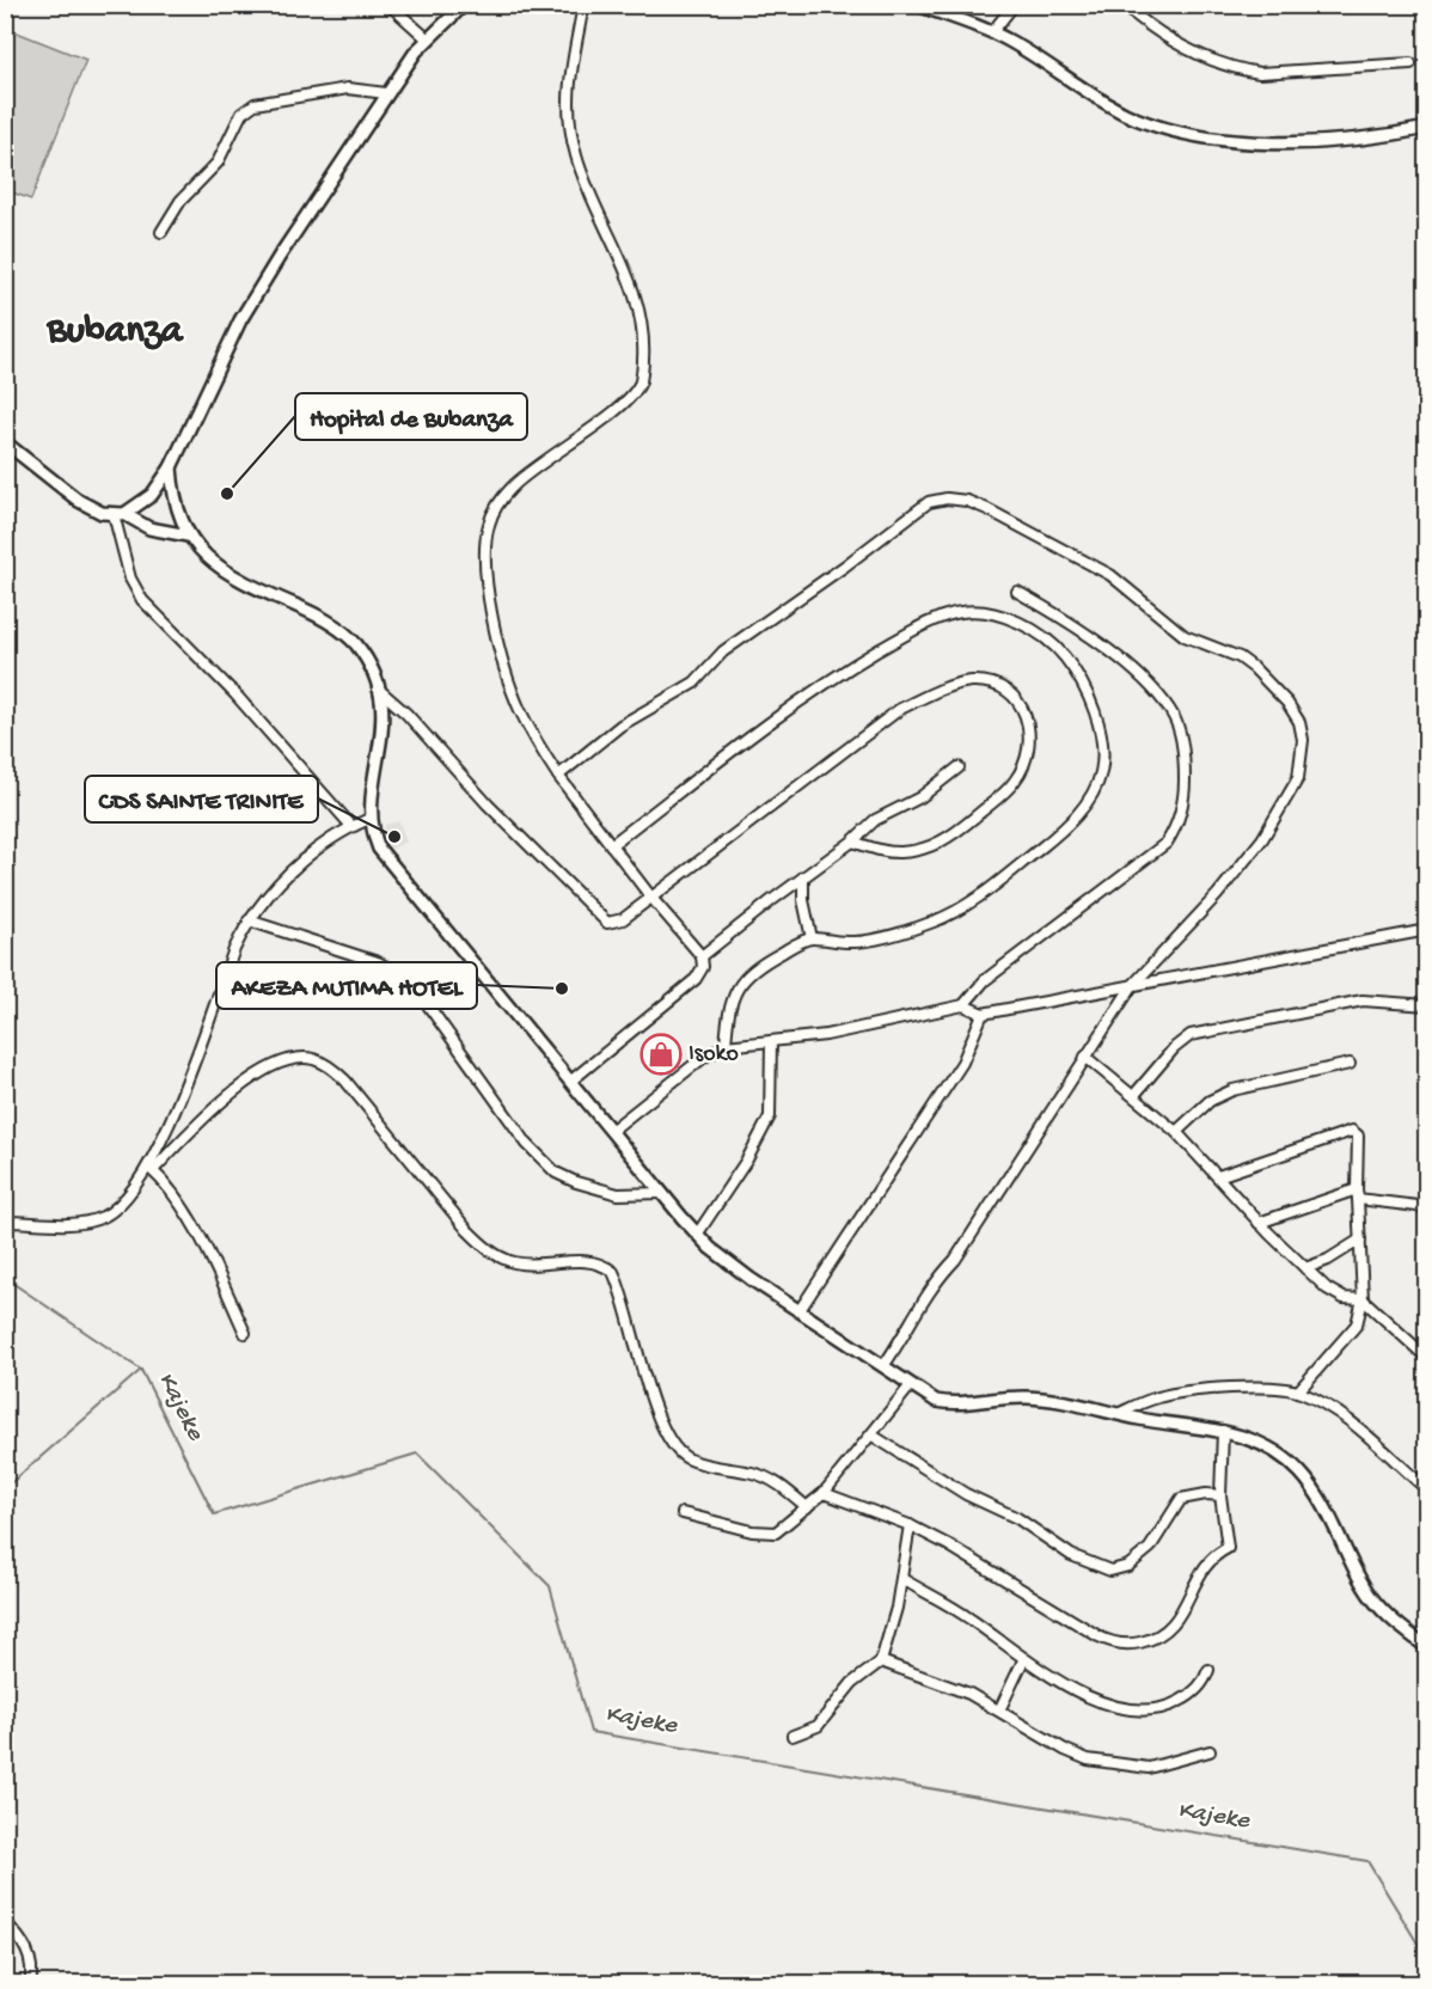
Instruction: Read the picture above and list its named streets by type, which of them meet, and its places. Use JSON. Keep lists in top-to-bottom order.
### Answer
{
  "districts": ["Bubanza"],
  "water": ["Kajeke"],
  "places": {
    "other": ["Hopital de Bubanza", "CDS SAINTE TRINITE", "AKEZA MUTIMA HOTEL"],
    "shop": ["Isoko"]
  }
}
